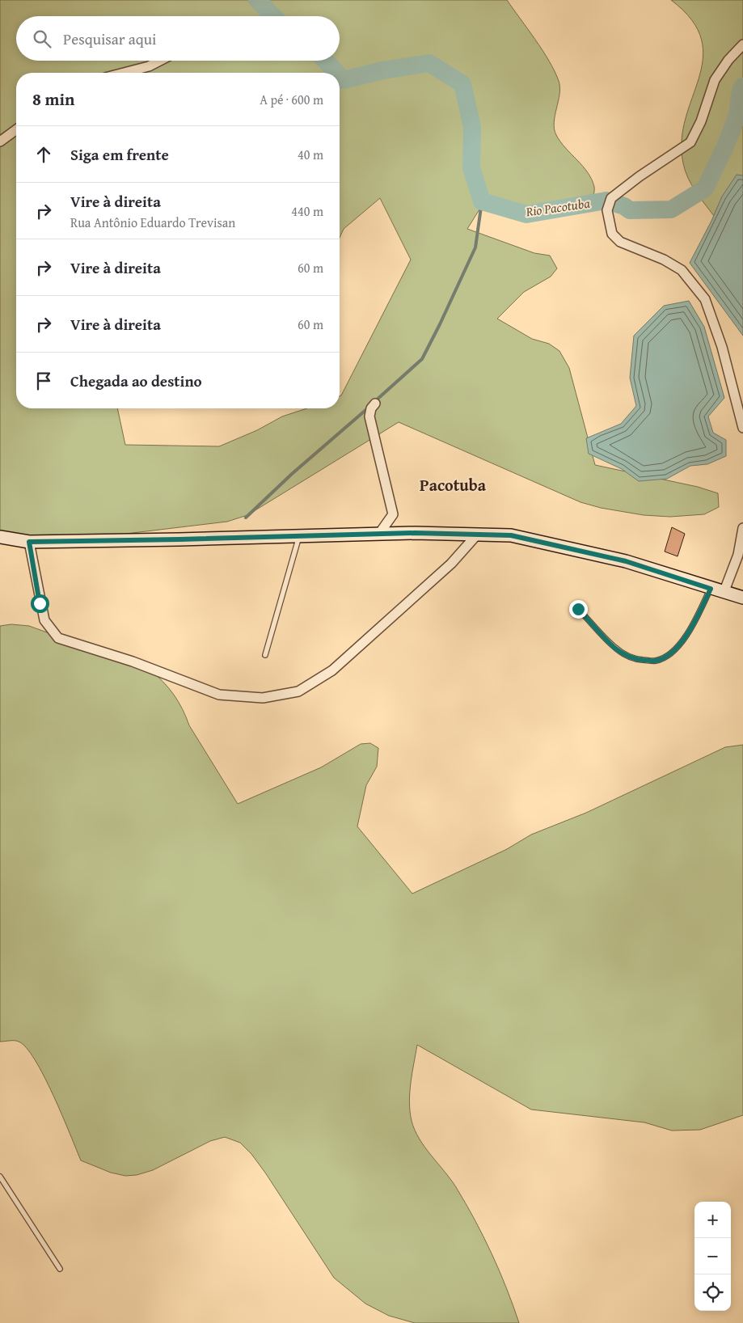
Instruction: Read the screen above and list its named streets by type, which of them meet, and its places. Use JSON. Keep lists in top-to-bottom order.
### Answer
{
  "districts": ["Pacotuba"],
  "water": ["Rio Pacotuba"],
  "page": {
    "search": "Pesquisar aqui",
    "heading": ["8 min", "A pé · 600 m"],
    "list": [
      ["Siga em frente", "40 m"],
      ["Vire à direita", "Rua Antônio Eduardo Trevisan", "440 m"],
      ["Vire à direita", "60 m"],
      ["Vire à direita", "60 m"],
      "Chegada ao destino"
    ],
    "map_buttons": ["+", "−"]
  }
}
